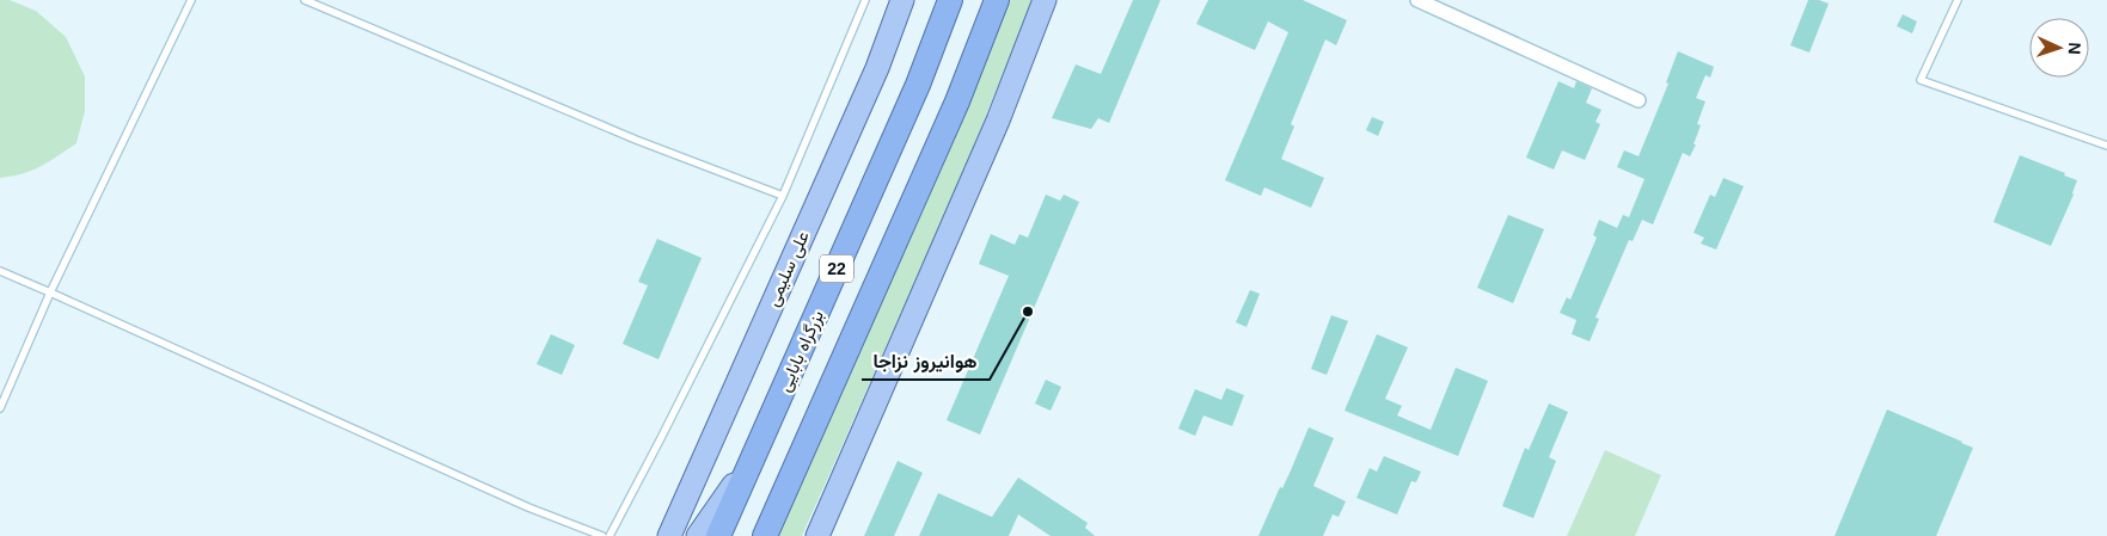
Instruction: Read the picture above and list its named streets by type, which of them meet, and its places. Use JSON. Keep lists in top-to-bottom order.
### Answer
{
  "streets": {
    "highway": ["22", "بزرگراه بابایی"],
    "main road": ["علی سلیمی"]
  },
  "places": ["هوانیروز نزاجا"],
  "north": "right"
}
